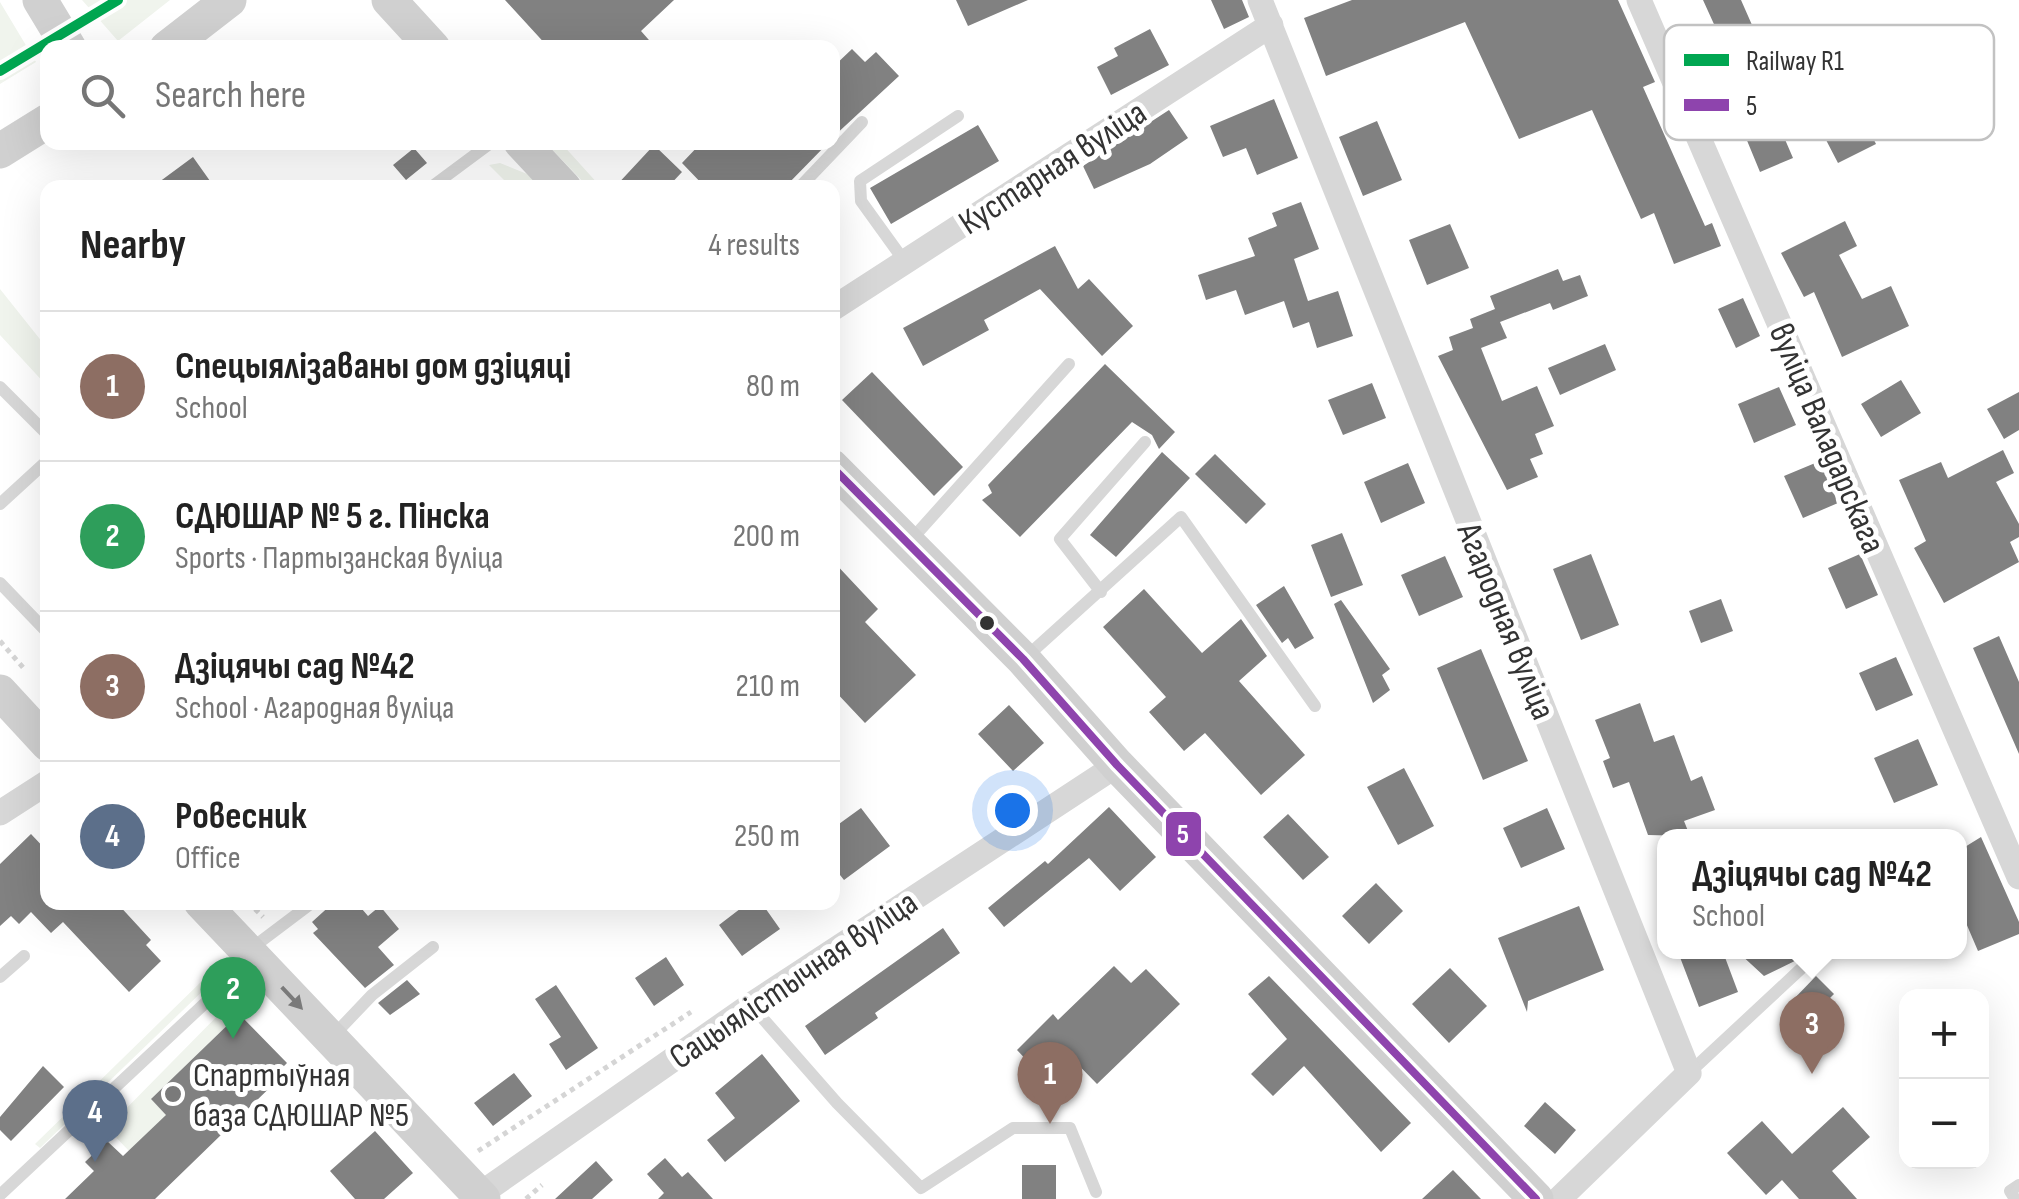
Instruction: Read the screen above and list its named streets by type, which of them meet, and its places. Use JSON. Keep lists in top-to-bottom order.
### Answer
{
  "streets": {
    "street": [
      "Кустарная вуліца",
      "вуліца Валадарскага",
      "Агародная вуліца",
      "Сацыялістычная вуліца"
    ]
  },
  "crossings": [
    ["Кустарная вуліца", "Агародная вуліца"]
  ],
  "places": ["Спартыўная база СДЮШАР №5"],
  "lines": ["rail line R1", "transit line 5"],
  "legend": ["Railway R1", "5"],
  "page": {
    "search": "Search here",
    "heading": ["Nearby", "4 results"],
    "list": [
      {
        "mark": "1",
        "name": "Спецыялізаваны дом дзіцяці",
        "note": "School",
        "value": "80 m"
      },
      {
        "mark": "2",
        "name": "СДЮШАР № 5 г. Пінска",
        "note": "Sports · Партызанская вуліца",
        "value": "200 m"
      },
      {
        "mark": "3",
        "name": "Дзіцячы сад №42",
        "note": "School · Агародная вуліца",
        "value": "210 m"
      },
      {
        "mark": "4",
        "name": "Ровесник",
        "note": "Office",
        "value": "250 m"
      }
    ],
    "popup": ["Дзіцячы сад №42", "School"],
    "pins": [
      "2",
      "3",
      "1",
      "4"
    ],
    "map_buttons": ["+", "−"]
  }
}
